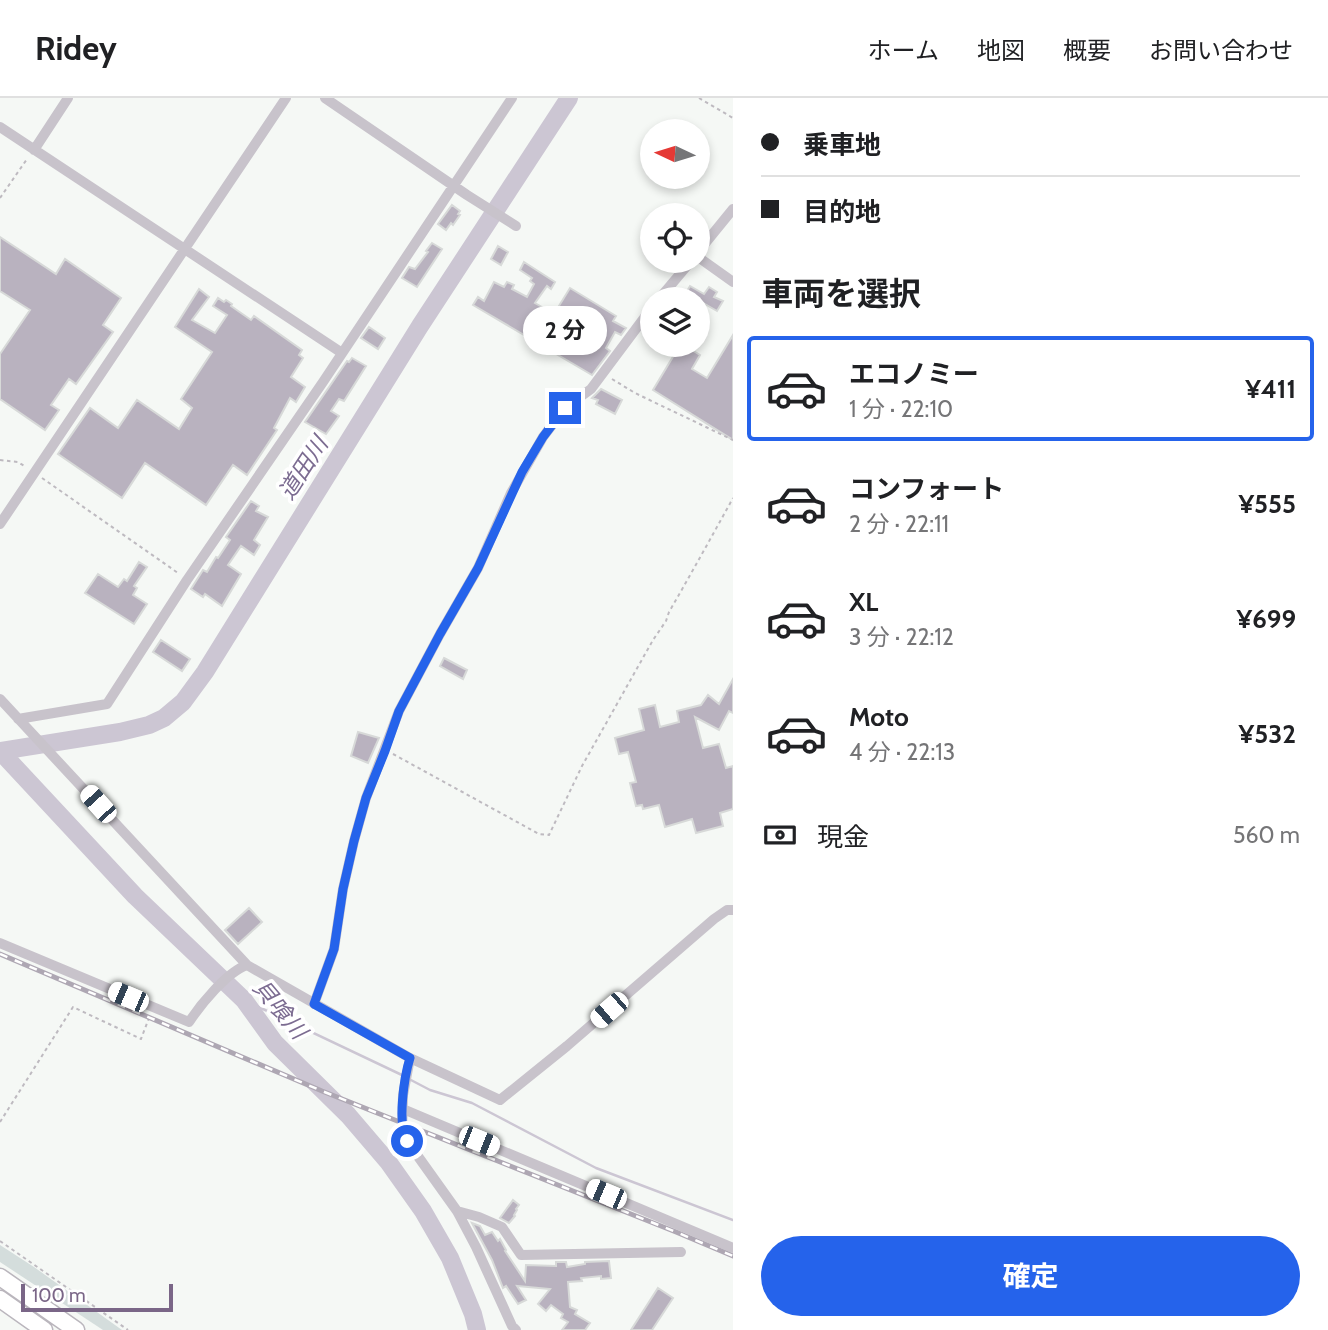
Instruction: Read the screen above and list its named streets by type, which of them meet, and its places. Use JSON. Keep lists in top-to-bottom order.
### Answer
{
  "water": ["道田川", "貝喰川"],
  "scale_bar": "100 m",
  "north": "left",
  "page": {
    "header": "Ridey",
    "nav": [
      "ホーム",
      "地図",
      "概要",
      "お問い合わせ"
    ],
    "banner": ["乗車地", "目的地"],
    "heading": "車両を選択",
    "bubble": "2 分",
    "list": [
      {
        "name": "エコノミー",
        "note": "1 分 · 22:10",
        "value": "¥411"
      },
      {
        "name": "コンフォート",
        "note": "2 分 · 22:11",
        "value": "¥555"
      },
      {
        "name": "XL",
        "note": "3 分 · 22:12",
        "value": "¥699"
      },
      {
        "name": "Moto",
        "note": "4 分 · 22:13",
        "value": "¥532"
      }
    ],
    "pay": ["現金", "560 m"],
    "buttons": "確定",
    "scale": "100 m"
  }
}
